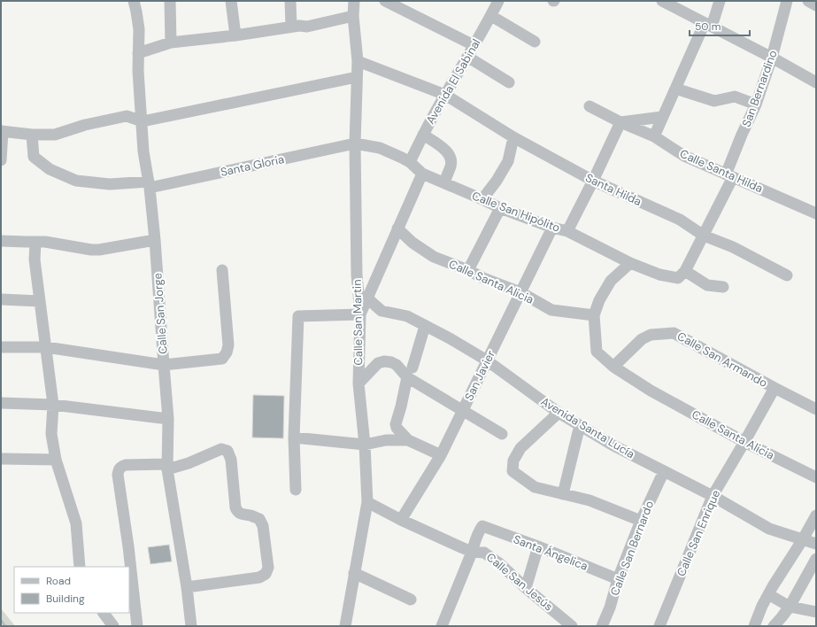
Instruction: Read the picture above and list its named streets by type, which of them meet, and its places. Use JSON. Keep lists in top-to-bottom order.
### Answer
{
  "streets": {
    "street": [
      "Avenida El Sabinal",
      "San Bernardino",
      "Santa Gloria",
      "Calle Santa Hilda",
      "Santa Hilda",
      "Calle San Hipólito",
      "Calle Santa Alicia",
      "Calle San Jorge",
      "Calle San Martin",
      "Calle San Armando",
      "San Javier",
      "Avenida Santa Lucía",
      "Calle San Enrique",
      "Calle San Bernardo",
      "Santa Ángelica",
      "Calle San Jesús"
    ]
  },
  "crossings": [
    ["Avenida El Sabinal", "Santa Hilda"],
    ["Avenida El Sabinal", "Calle San Hipólito"],
    ["San Bernardino", "Calle Santa Hilda"],
    ["San Bernardino", "Santa Hilda"],
    ["San Bernardino", "Calle San Hipólito"],
    ["Santa Gloria", "Calle San Hipólito"],
    ["Santa Gloria", "Calle San Jorge"],
    ["Santa Gloria", "Calle San Martin"],
    ["Santa Hilda", "Calle San Martin"],
    ["Calle San Hipólito", "Calle San Martin"],
    ["Calle San Hipólito", "San Javier"],
    ["Calle Santa Alicia", "Calle San Armando"],
    ["Calle Santa Alicia", "San Javier"],
    ["Calle Santa Alicia", "Calle San Enrique"],
    ["Calle San Martin", "Calle San Jesús"],
    ["Calle San Armando", "Calle San Enrique"],
    ["San Javier", "Avenida Santa Lucía"],
    ["San Javier", "Calle San Jesús"],
    ["Avenida Santa Lucía", "Calle San Enrique"],
    ["Avenida Santa Lucía", "Calle San Bernardo"],
    ["Calle San Bernardo", "Santa Ángelica"],
    ["Santa Ángelica", "Calle San Jesús"]
  ],
  "legend": ["Road", "Building"],
  "scale_bar": "50 m"
}
